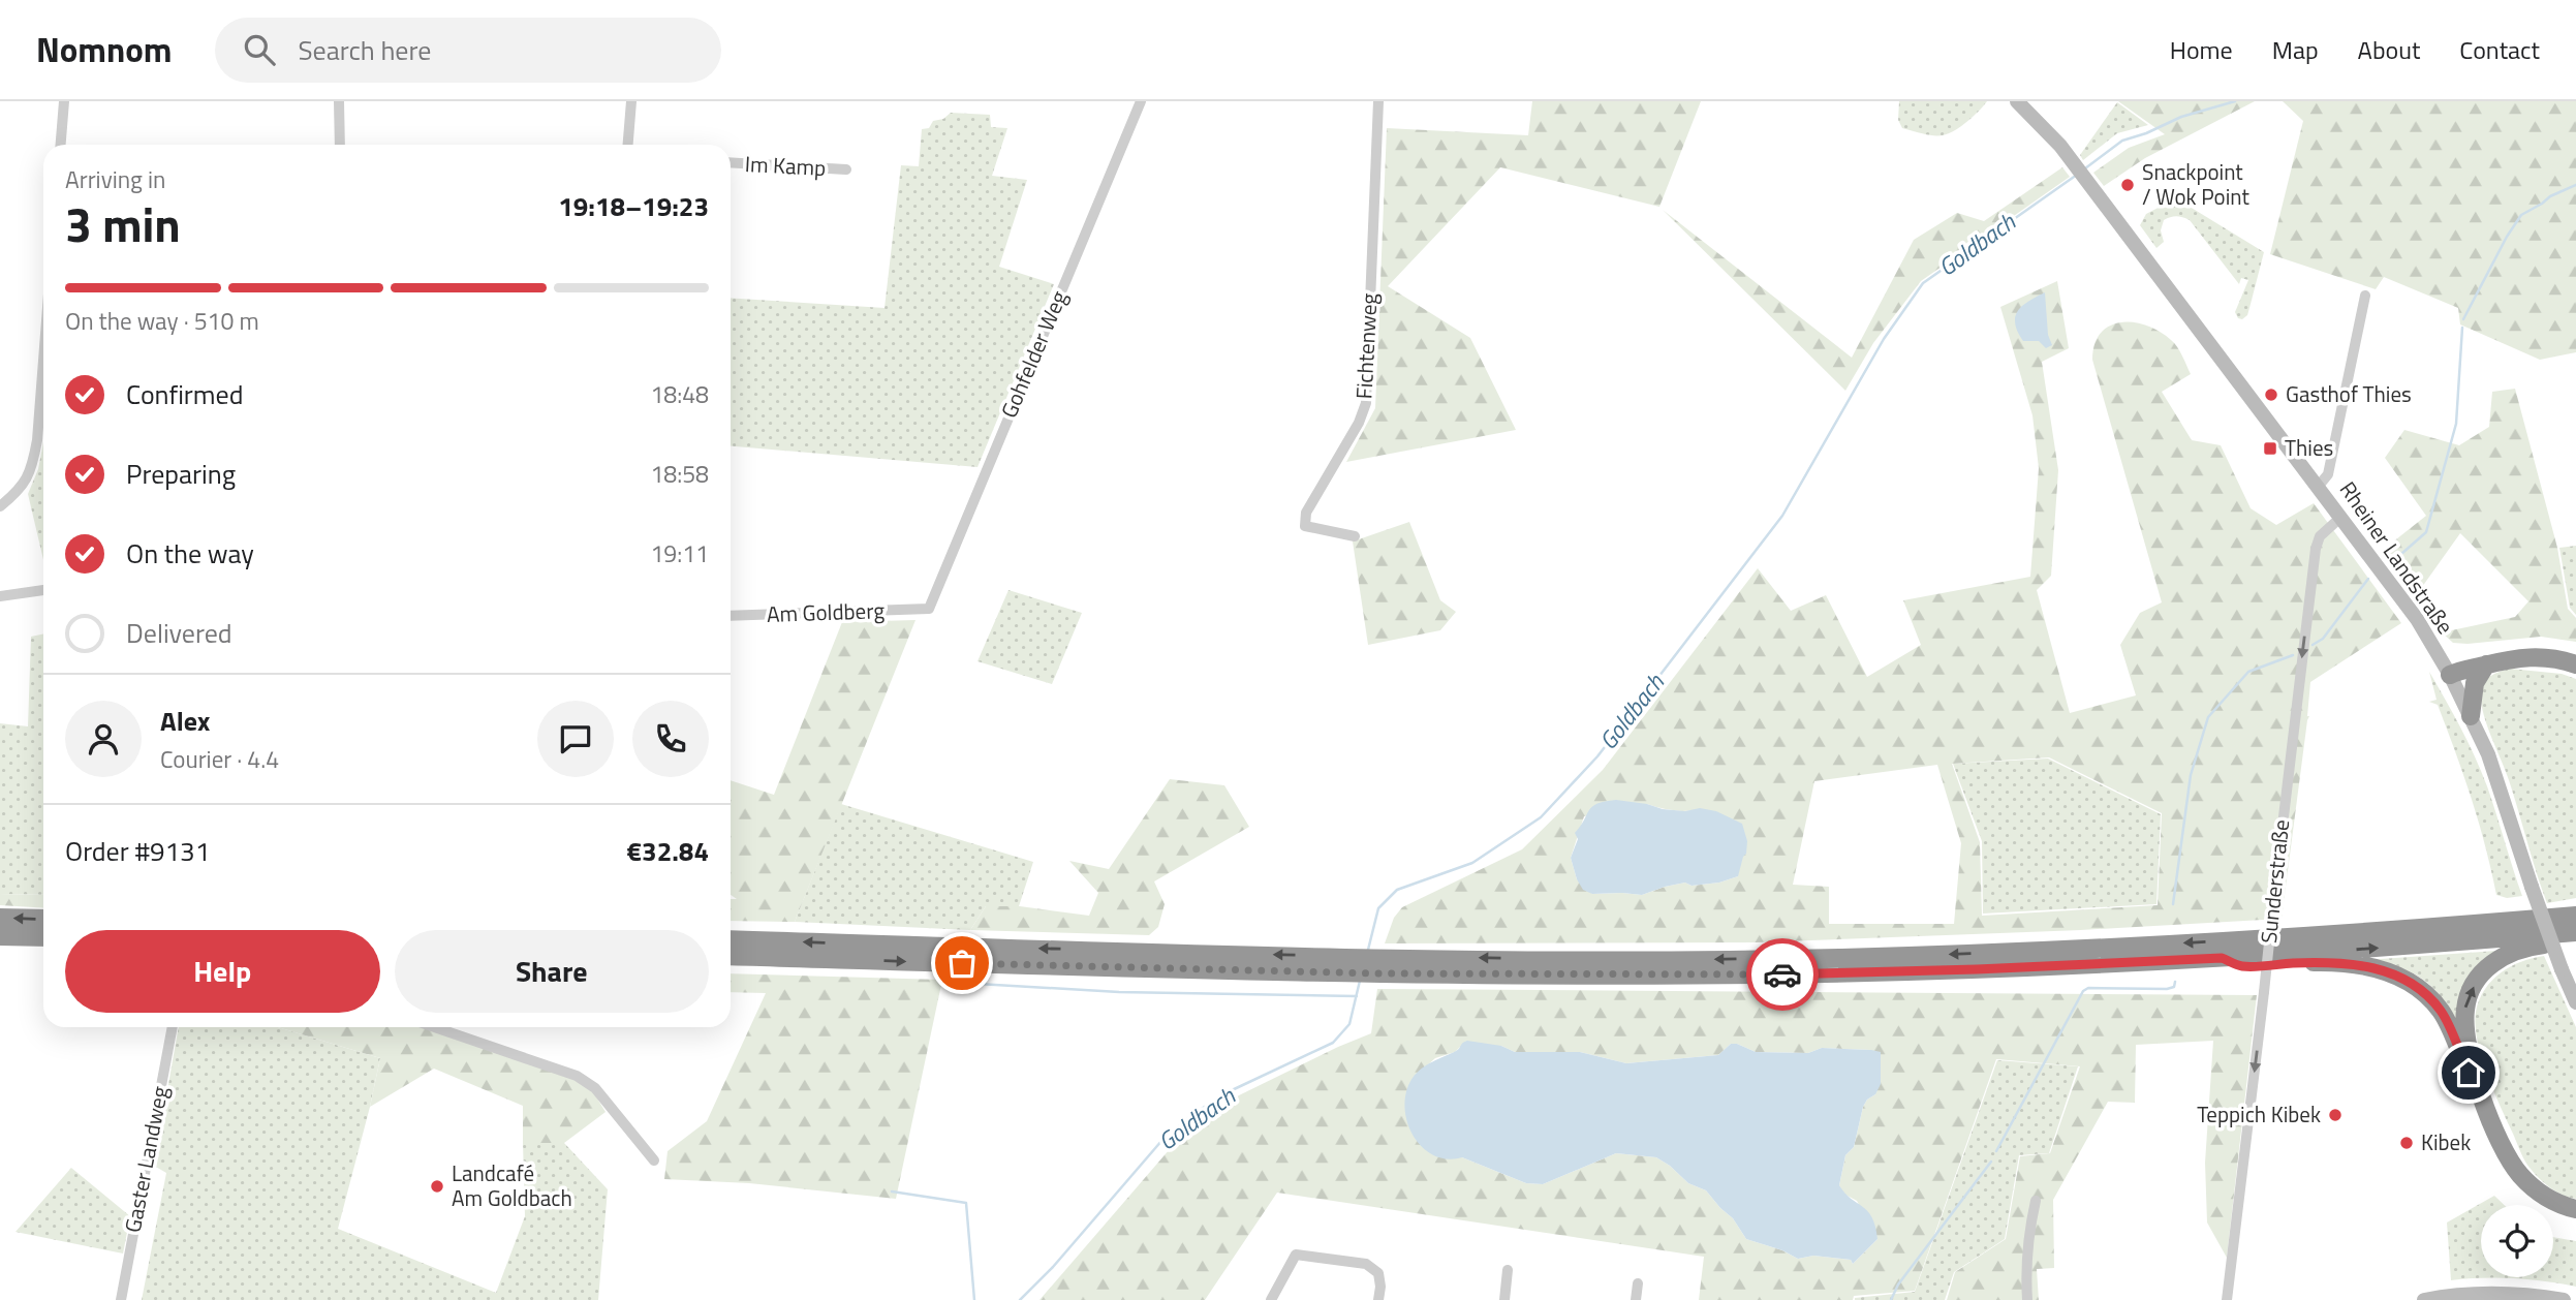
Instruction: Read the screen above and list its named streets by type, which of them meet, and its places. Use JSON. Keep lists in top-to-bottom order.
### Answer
{
  "streets": {
    "main road": ["Rheiner Landstraße"],
    "street": [
      "Im Kamp",
      "Fichtenweg",
      "Gohfelder Weg",
      "Am Goldberg",
      "Sunderstraße",
      "Gaster Landweg"
    ]
  },
  "crossings": [
    ["Gohfelder Weg", "Am Goldberg"],
    ["Rheiner Landstraße", "Sunderstraße"]
  ],
  "one_way": ["Sunderstraße"],
  "water": ["Goldbach"],
  "places": {
    "other": [
      "Snackpoint / Wok Point",
      "Gasthof Thies",
      "Teppich Kibek",
      "Kibek",
      "Landcafé Am Goldbach"
    ],
    "transit": ["Thies"]
  },
  "page": {
    "header": "Nomnom",
    "search": "Search here",
    "nav": [
      "Home",
      "Map",
      "About",
      "Contact"
    ],
    "heading": ["3 min", "Arriving in", "19:18–19:23"],
    "panel": [
      "Alex",
      "Courier · 4.4",
      "Order #9131",
      "€32.84"
    ],
    "bar": "On the way · 510 m",
    "list": [
      ["Confirmed", "18:48"],
      ["Preparing", "18:58"],
      ["On the way", "19:11"],
      "Delivered"
    ],
    "buttons": ["Help", "Share"]
  }
}
